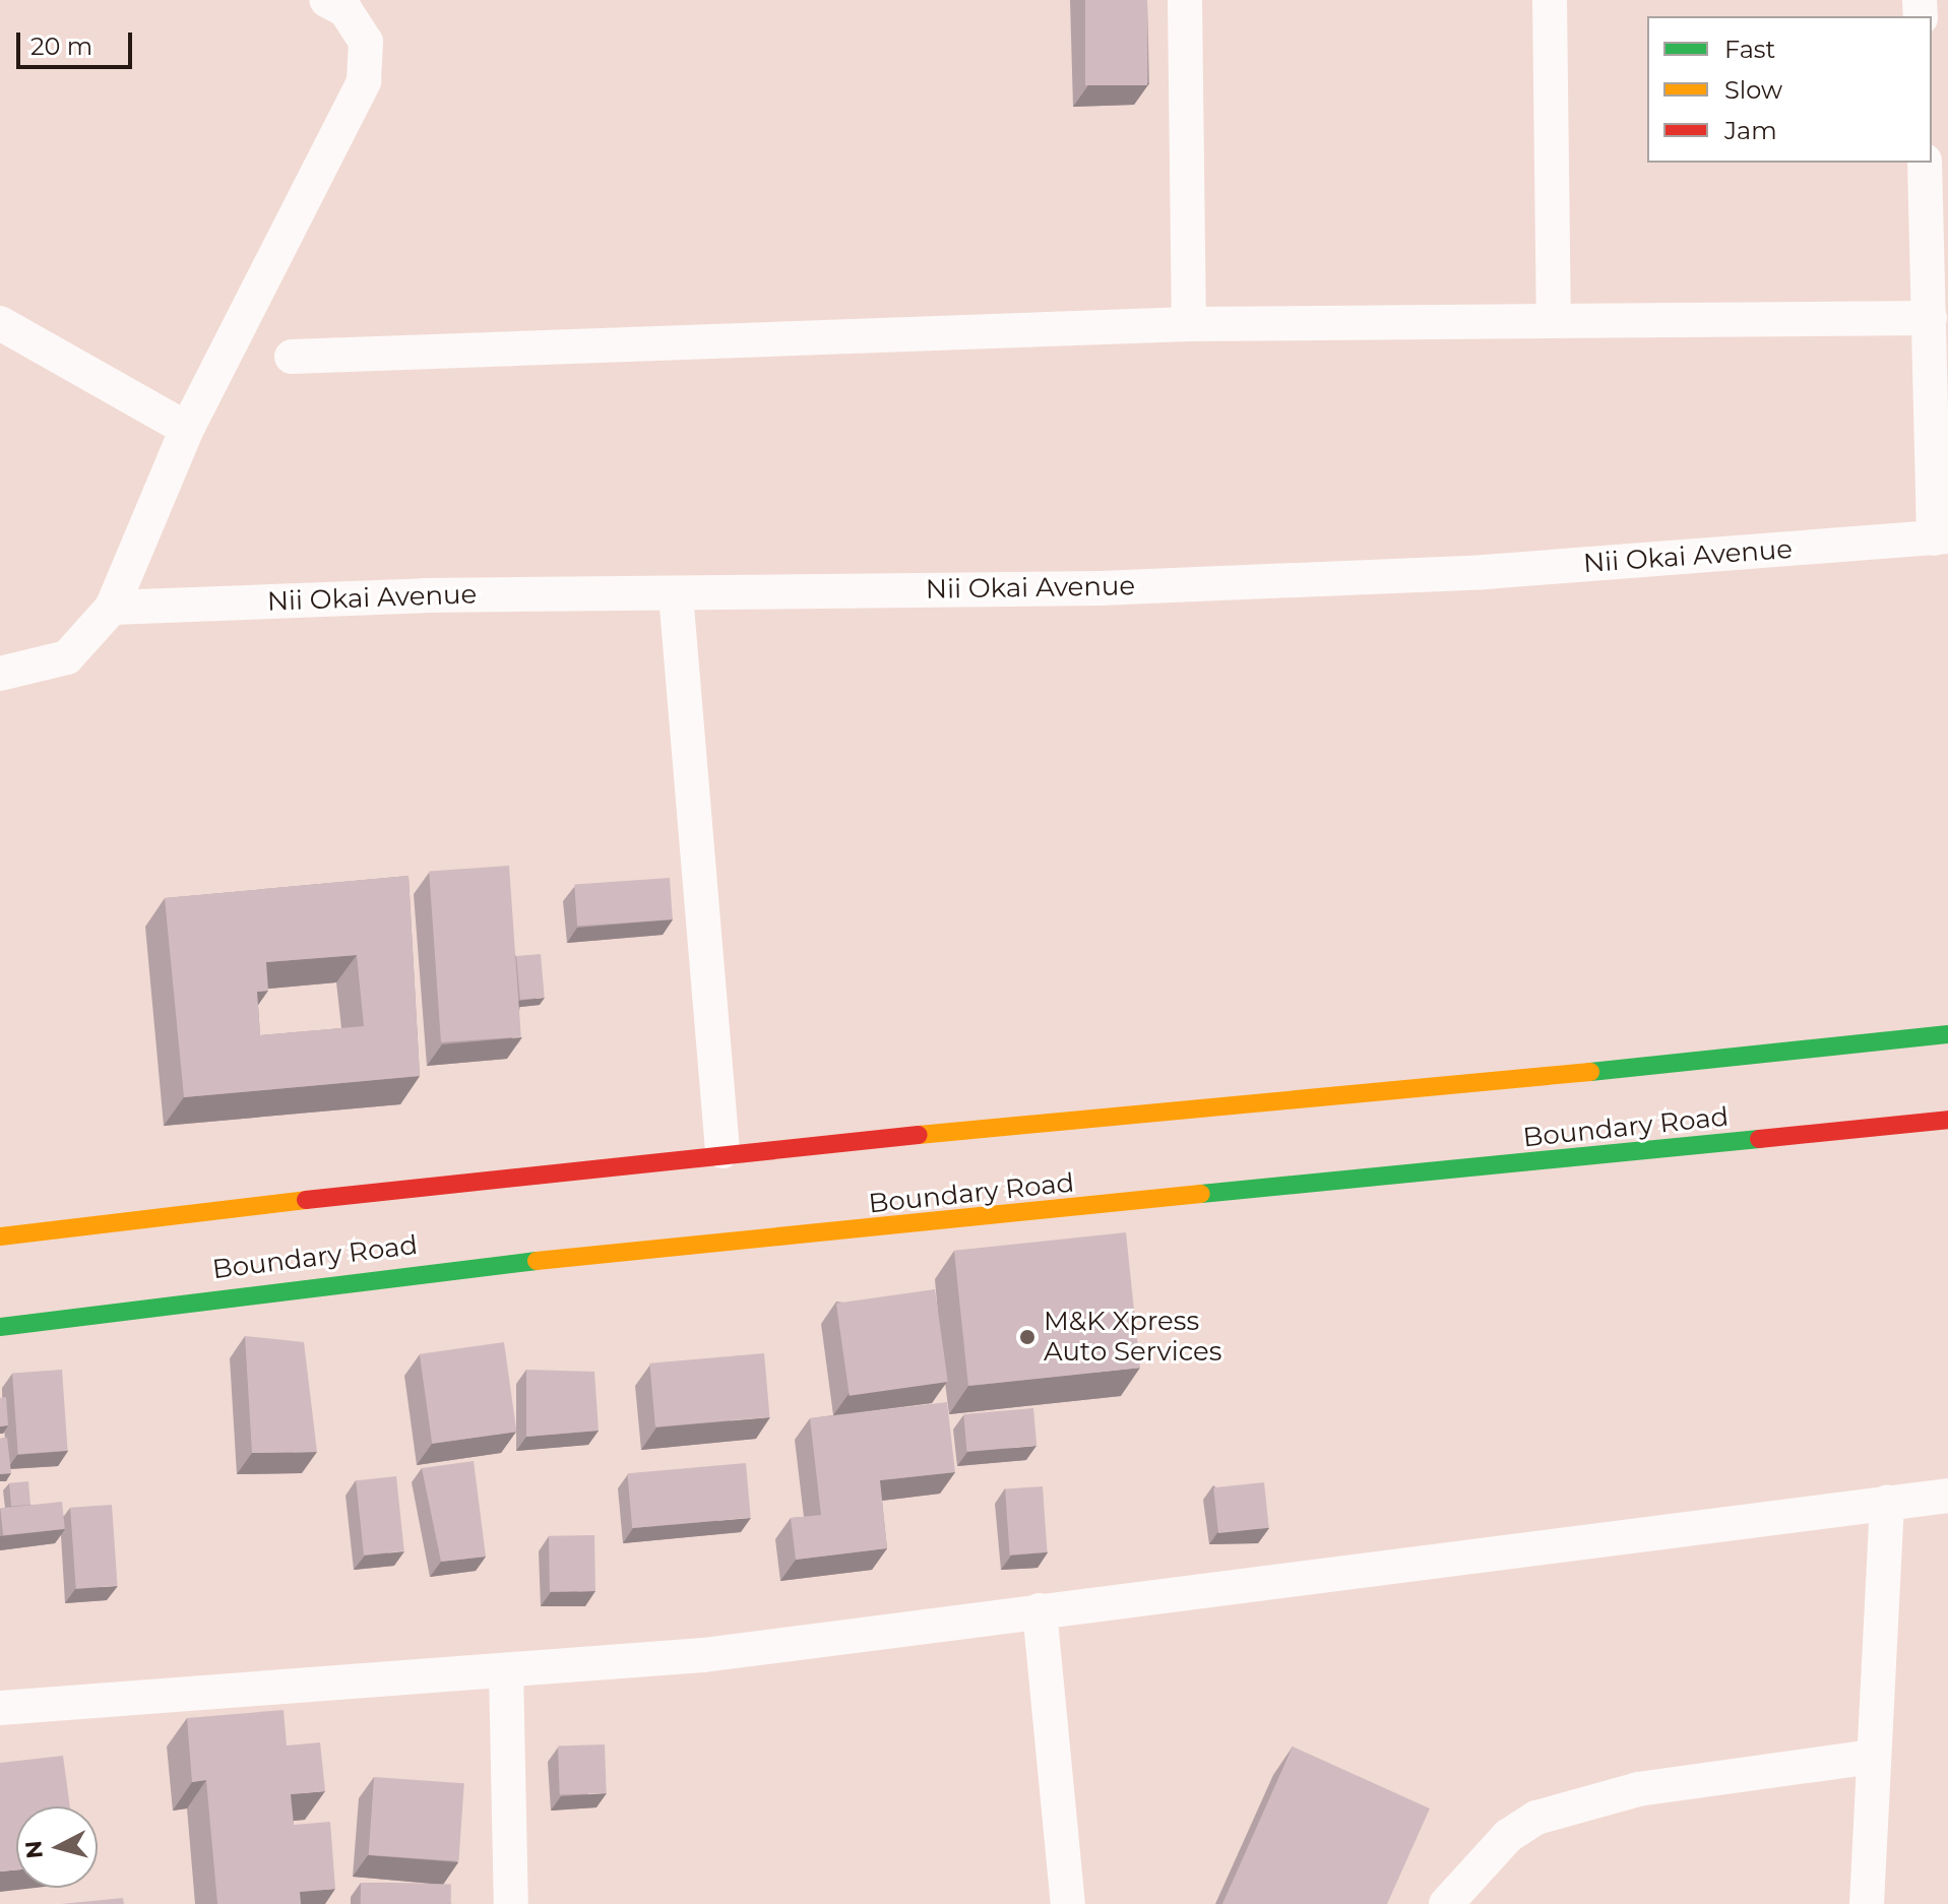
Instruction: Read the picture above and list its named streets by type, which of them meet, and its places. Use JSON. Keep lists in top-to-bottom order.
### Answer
{
  "streets": {
    "main road": ["Boundary Road"],
    "street": ["Nii Okai Avenue"]
  },
  "places": ["M&K Xpress Auto Services"],
  "legend": ["Fast", "Slow", "Jam"],
  "scale_bar": "20 m",
  "north": "left"
}
